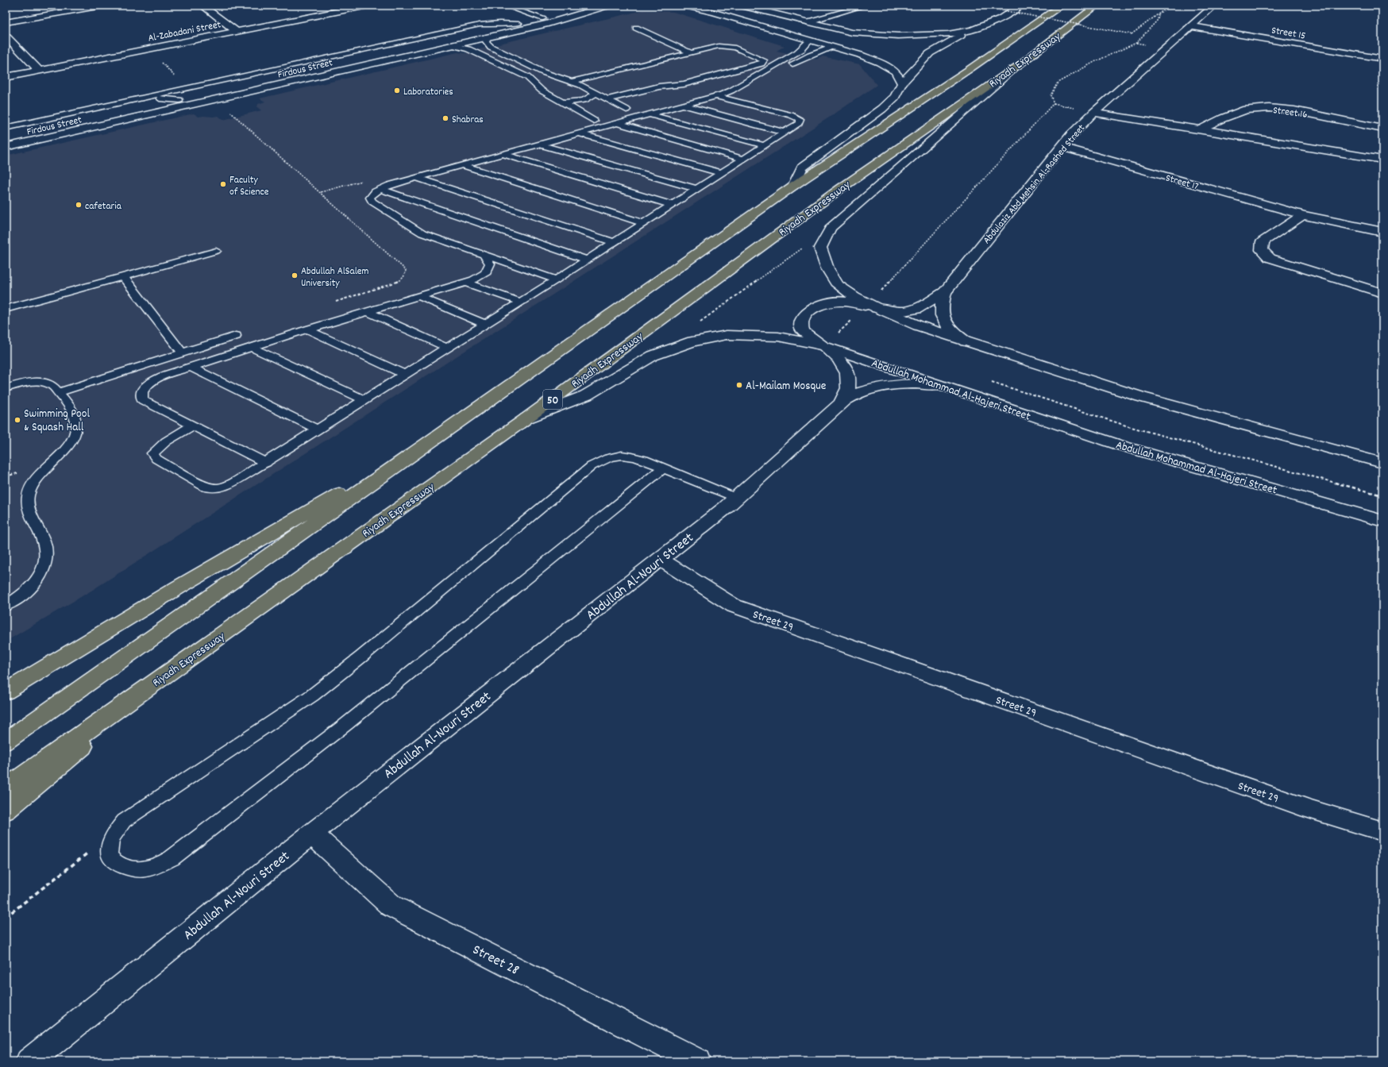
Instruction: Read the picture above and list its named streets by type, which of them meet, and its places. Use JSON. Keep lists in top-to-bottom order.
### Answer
{
  "streets": {
    "highway": ["Riyadh Expressway", "50"],
    "street": [
      "Al-Zabadani Street",
      "Street 15",
      "Firdous Street",
      "Street 16",
      "Street 17",
      "Abdulaziz Abd Mehsin Al-Rashed Street",
      "Abdullah Mohammad Al-Hajeri Street",
      "Abdullah Al-Nouri Street",
      "Street 29",
      "Street 28"
    ]
  },
  "crossings": [
    ["Street 15", "Abdulaziz Abd Mehsin Al-Rashed Street"],
    ["Riyadh Expressway", "Abdullah Mohammad Al-Hajeri Street"],
    ["Street 17", "Abdulaziz Abd Mehsin Al-Rashed Street"],
    ["Abdullah Mohammad Al-Hajeri Street", "Abdullah Al-Nouri Street"],
    ["Abdullah Al-Nouri Street", "Street 29"],
    ["Abdullah Al-Nouri Street", "Street 28"]
  ],
  "places": [
    "Laboratories",
    "Shabras",
    "Faculty of Science",
    "cafetaria",
    "Abdullah AlSalem University",
    "Al-Mailam Mosque",
    "Swimming Pool & Squash Hall"
  ]
}
